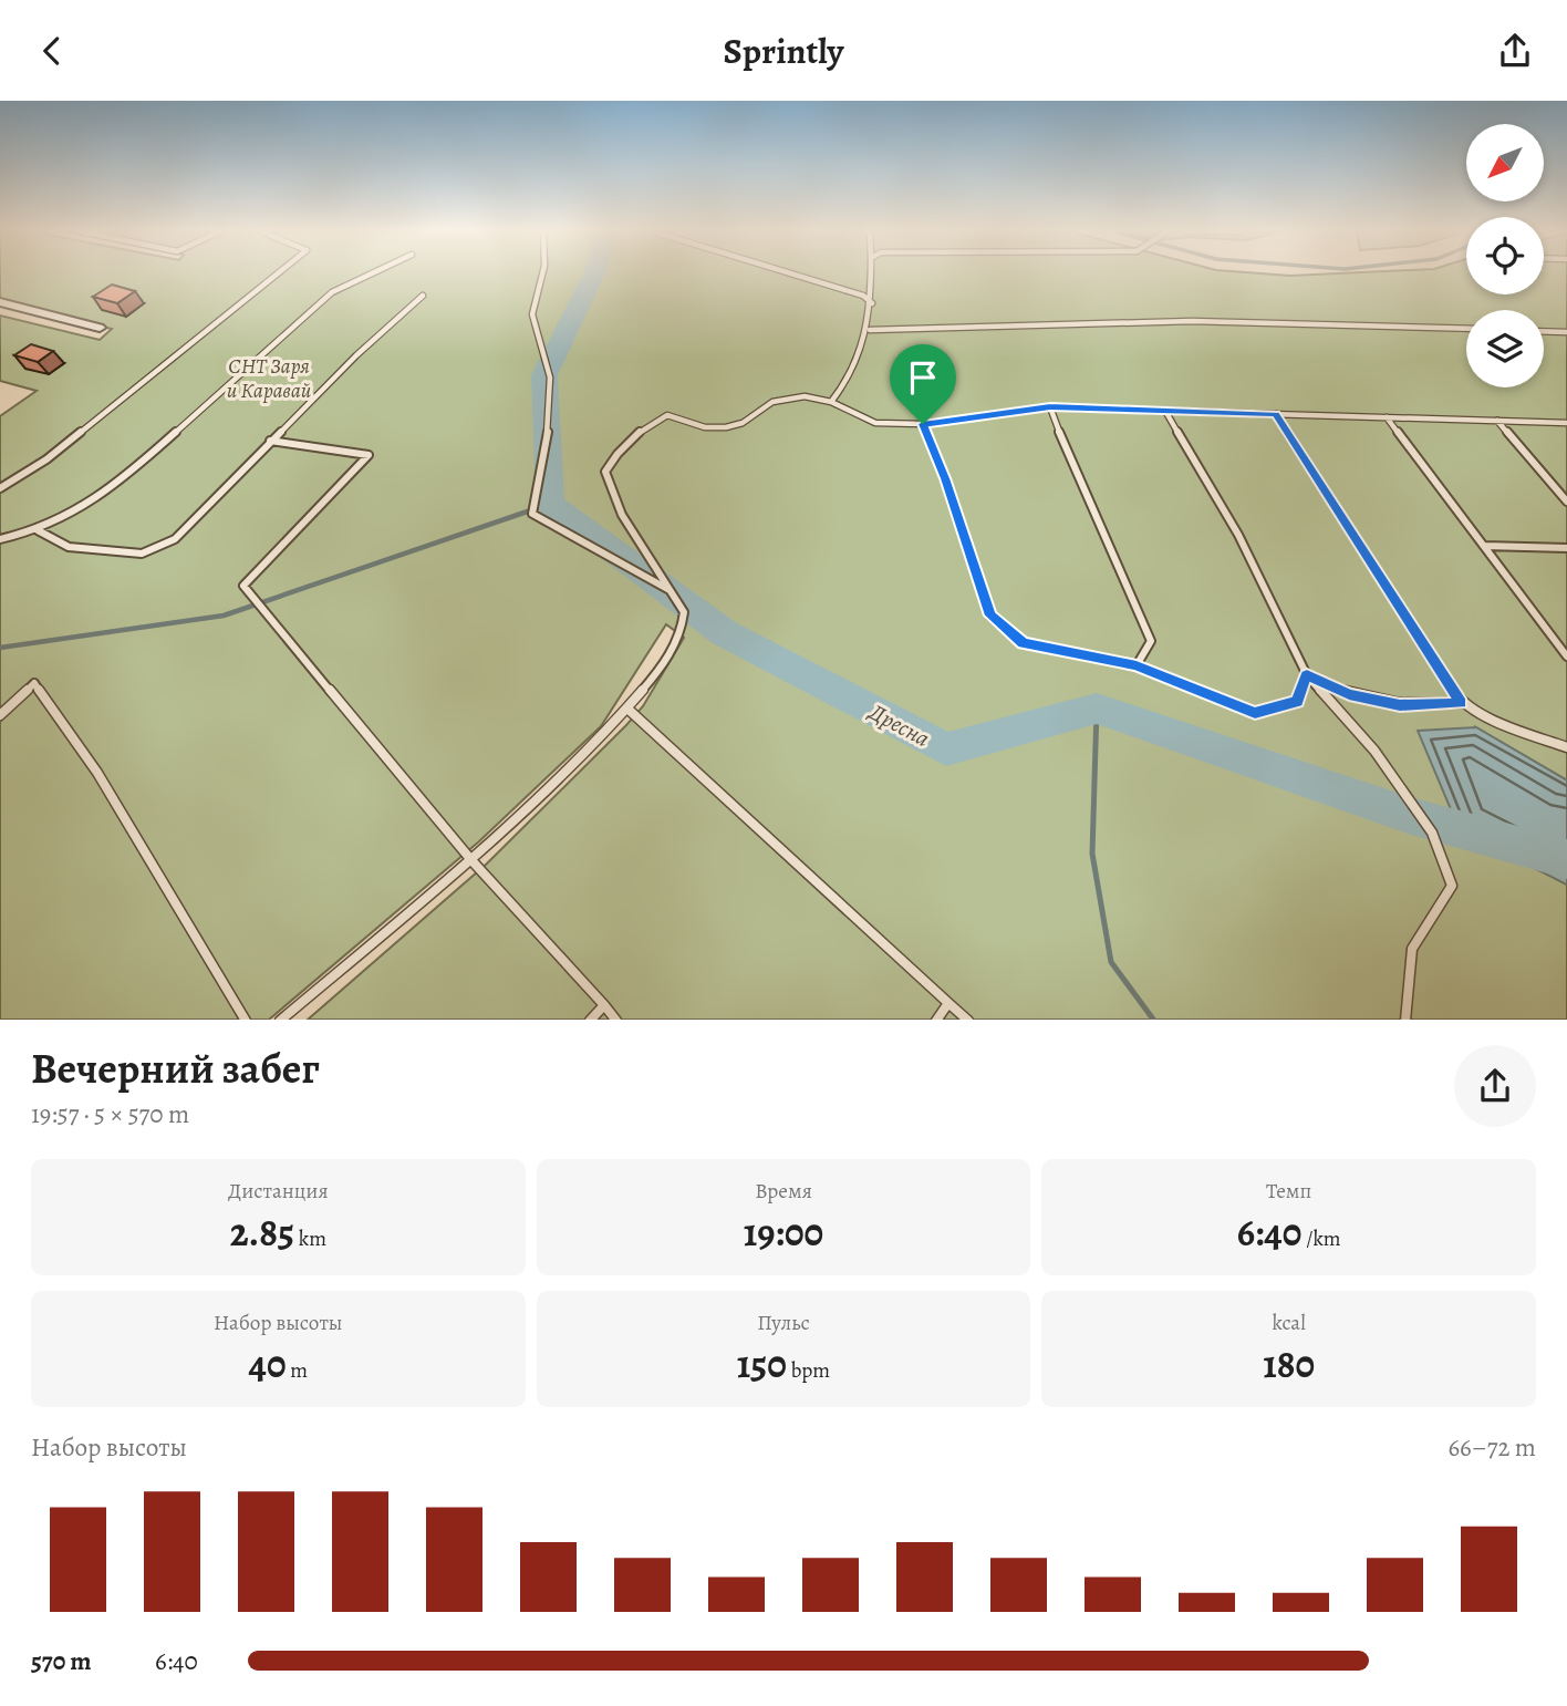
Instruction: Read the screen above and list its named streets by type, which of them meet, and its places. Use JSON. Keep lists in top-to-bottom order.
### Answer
{
  "water": ["Дресна"],
  "parks": ["СНТ Заря и Каравай"],
  "north": "bottom left",
  "page": {
    "header": "Sprintly",
    "heading": ["Вечерний забег", "19:57 · 5 × 570 m"],
    "stats": [
      ["Дистанция", "2.85 km"],
      ["Время", "19:00"],
      ["Темп", "6:40 /km"],
      ["Набор высоты", "40 m"],
      ["Пульс", "150 bpm"],
      ["kcal", "180"]
    ],
    "chart": ["Набор высоты", "66–72 m"],
    "list": [
      {
        "name": "570 m",
        "note": "6:40"
      }
    ]
  }
}
